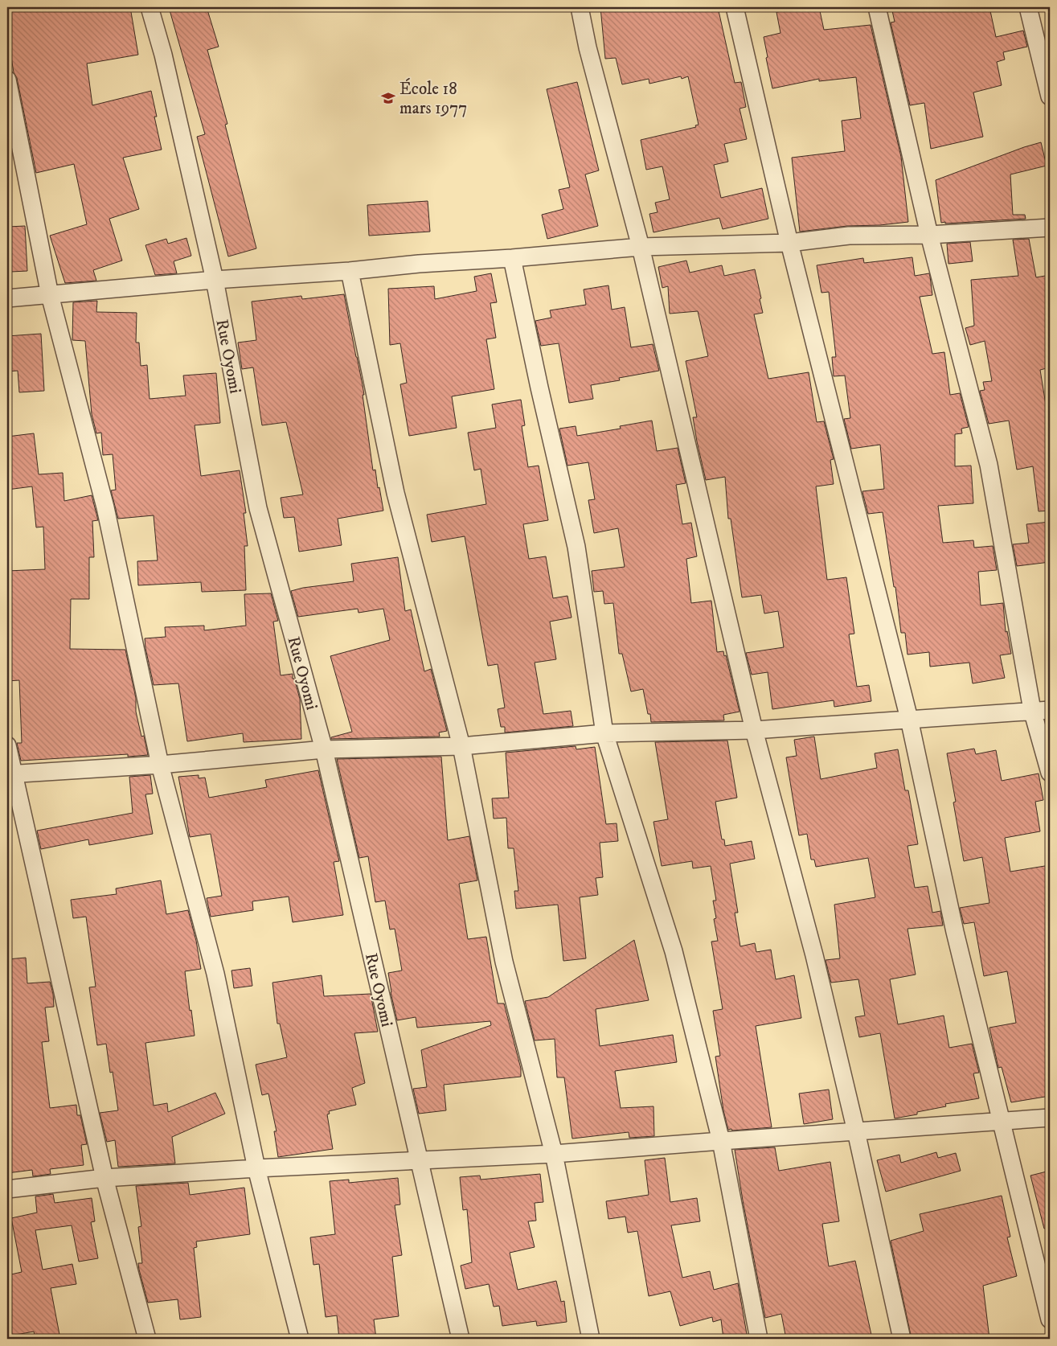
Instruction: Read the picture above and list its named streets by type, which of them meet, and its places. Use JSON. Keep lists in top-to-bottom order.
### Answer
{
  "streets": {
    "street": ["Rue Oyomi"]
  },
  "places": {
    "school or university": ["École 18 mars 1977"]
  }
}
